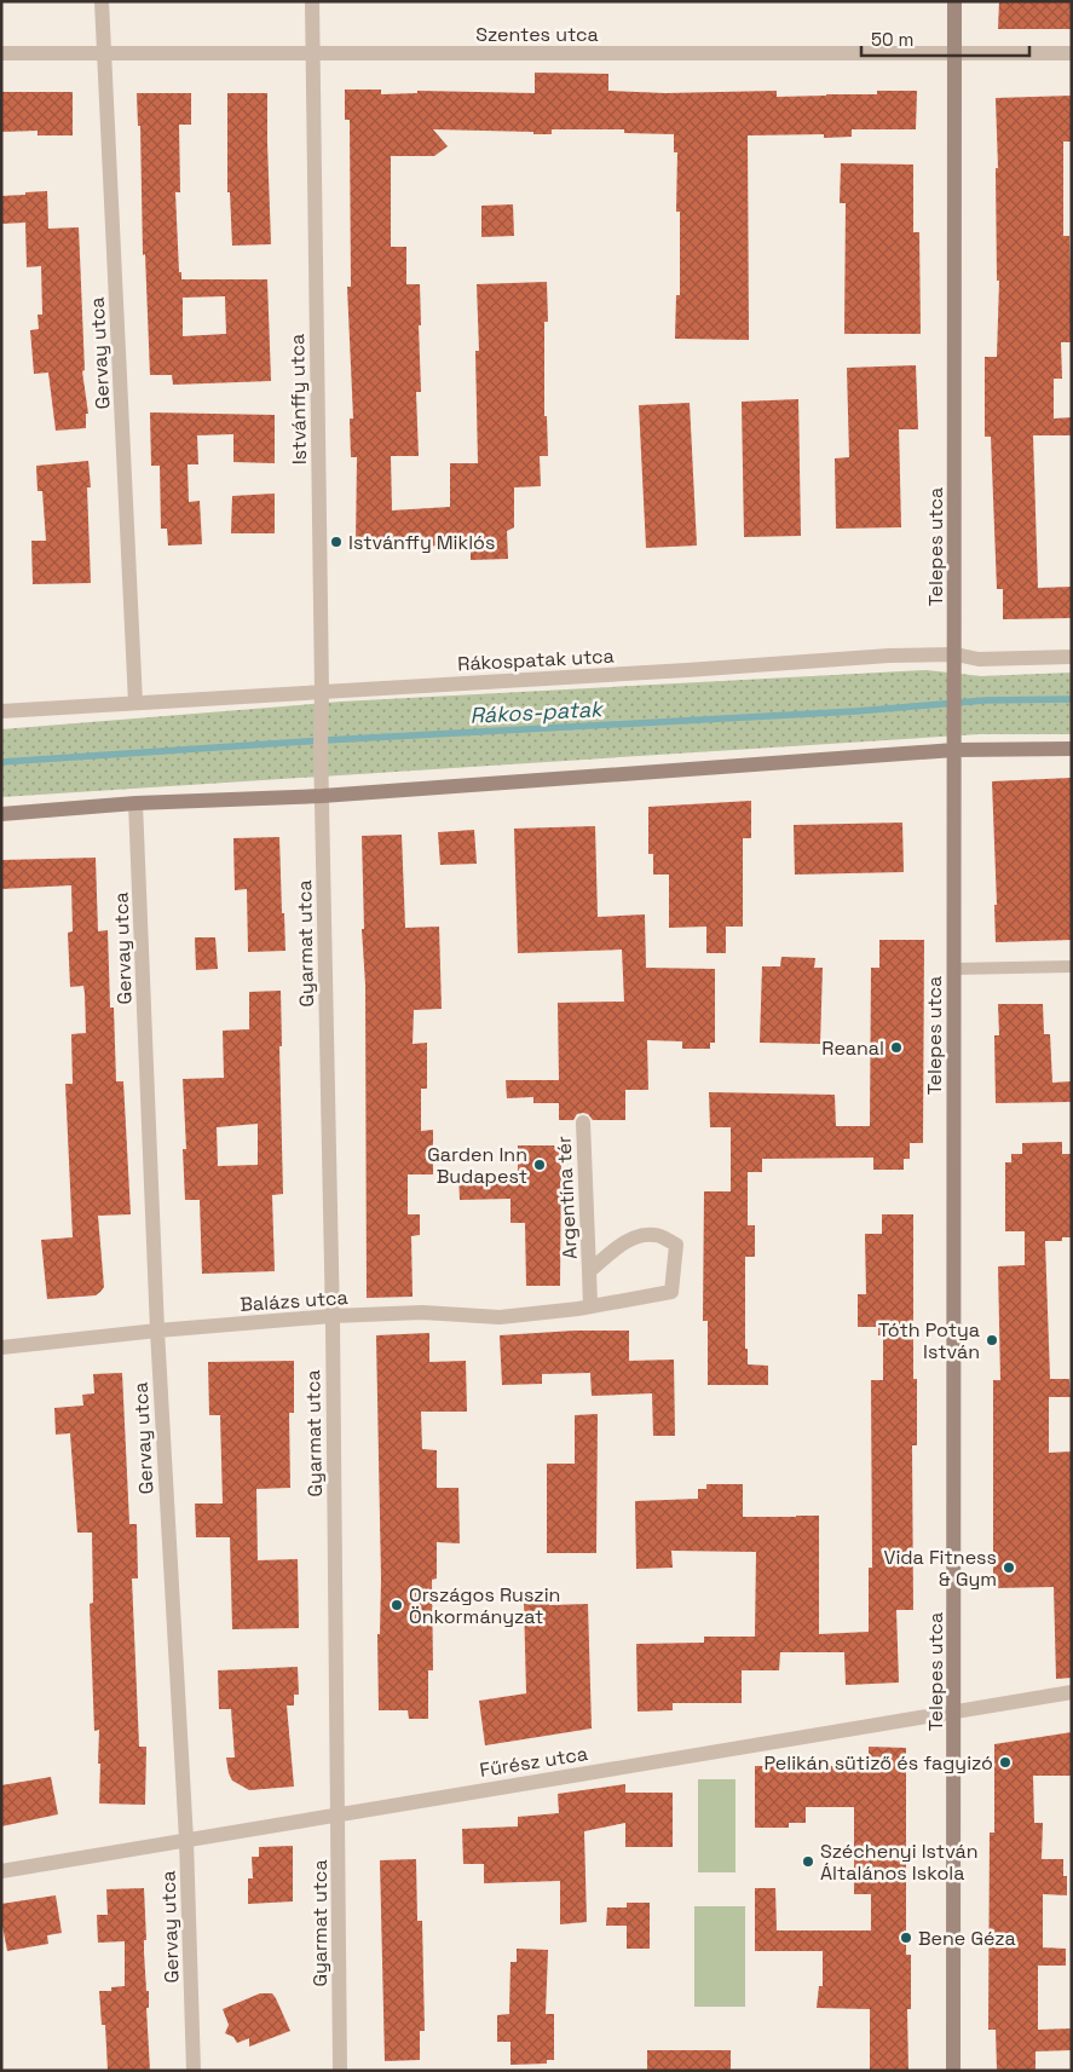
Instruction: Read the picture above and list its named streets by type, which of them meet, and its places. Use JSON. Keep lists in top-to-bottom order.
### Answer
{
  "streets": {
    "street": [
      "Szentes utca",
      "Gervay utca",
      "Istvánffy utca",
      "Telepes utca",
      "Rákospatak utca",
      "Gyarmat utca",
      "Argentína tér",
      "Balázs utca",
      "Fűrész utca"
    ]
  },
  "crossings": [
    ["Szentes utca", "Gervay utca"],
    ["Szentes utca", "Istvánffy utca"],
    ["Szentes utca", "Telepes utca"],
    ["Gervay utca", "Rákospatak utca"],
    ["Gervay utca", "Balázs utca"],
    ["Gervay utca", "Fűrész utca"],
    ["Istvánffy utca", "Rákospatak utca"],
    ["Istvánffy utca", "Gyarmat utca"],
    ["Telepes utca", "Rákospatak utca"],
    ["Telepes utca", "Fűrész utca"],
    ["Gyarmat utca", "Balázs utca"],
    ["Gyarmat utca", "Fűrész utca"],
    ["Argentína tér", "Balázs utca"]
  ],
  "water": ["Rákos-patak"],
  "places": [
    "Istvánffy Miklós",
    "Reanal",
    "Garden Inn Budapest",
    "Tóth Potya István",
    "Vida Fitness & Gym",
    "Országos Ruszin Önkormányzat",
    "Pelikán sütiző és fagyizó",
    "Széchenyi István Általános Iskola",
    "Bene Géza"
  ],
  "scale_bar": "50 m"
}
